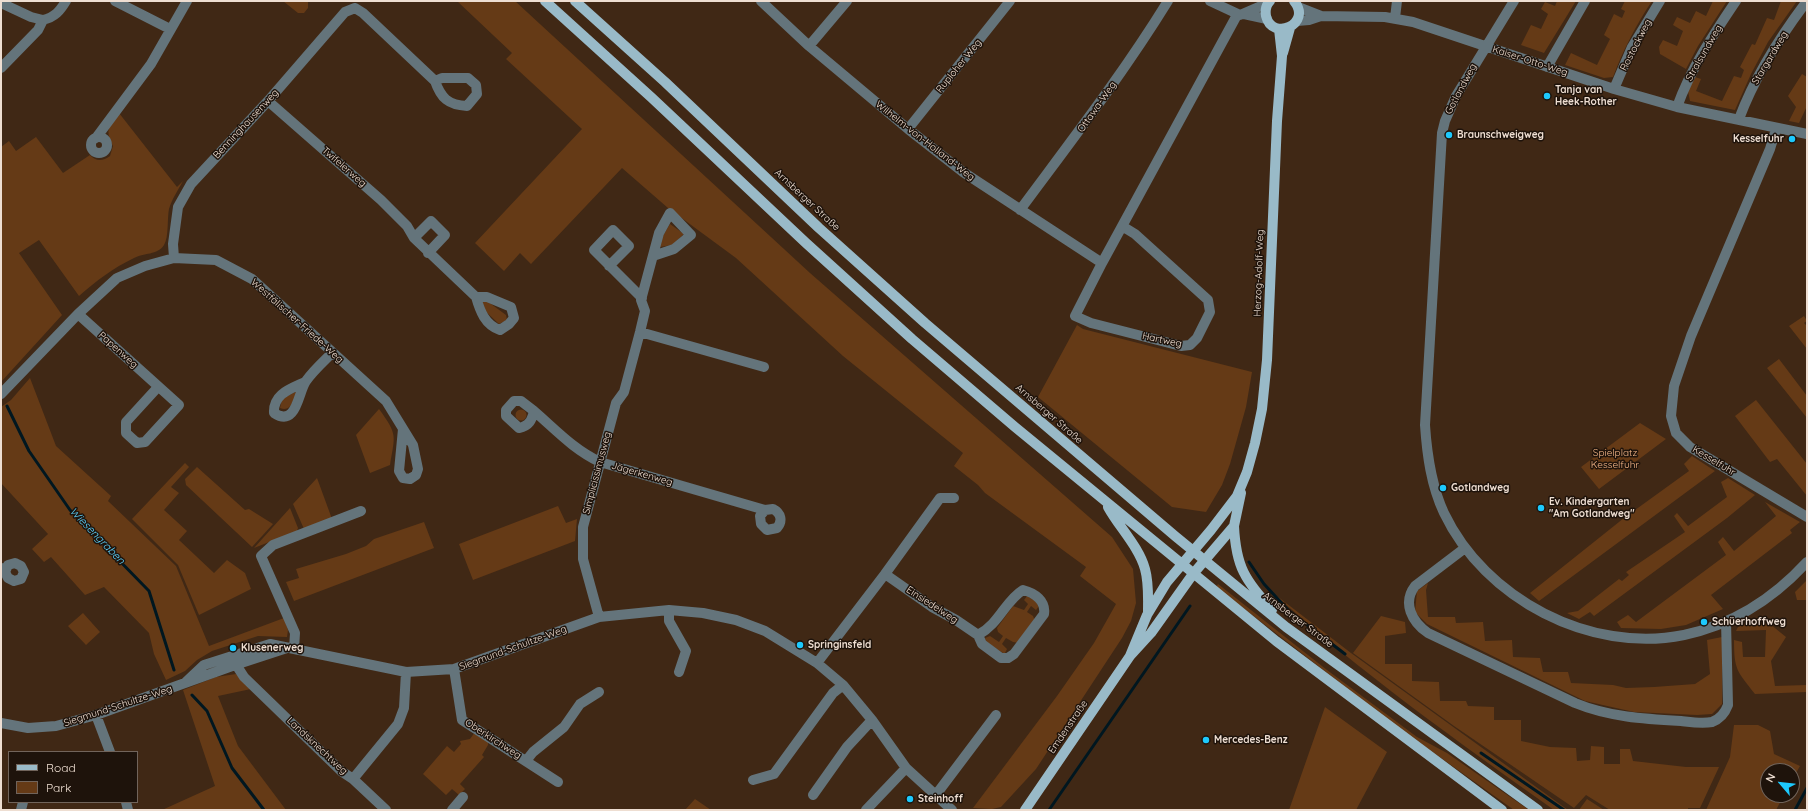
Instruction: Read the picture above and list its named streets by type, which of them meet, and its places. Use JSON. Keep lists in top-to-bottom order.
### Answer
{
  "streets": {
    "main road": ["Arnsberger Straße", "Herzog-Adolf-Weg", "Emdenstraße"],
    "street": [
      "Rostockweg",
      "Stralsundweg",
      "Stargardweg",
      "Kaiser-Otto-Weg",
      "Ruploher Weg",
      "Gotlandweg",
      "Ottawa-Weg",
      "Benninghausenweg",
      "Wilhelm-von-Holland-Weg",
      "Twifelerweg",
      "Westfälischer-Friede-Weg",
      "Hartweg",
      "Papenweg",
      "Kesselfuhr",
      "Simplicissimusweg",
      "Jägerkenweg",
      "Einsiedelweg",
      "Siegmund-Schultze-Weg",
      "Oberkirchweg",
      "Landsknechtweg"
    ]
  },
  "crossings": [
    ["Rostockweg", "Kaiser-Otto-Weg"],
    ["Stralsundweg", "Kaiser-Otto-Weg"],
    ["Stargardweg", "Kaiser-Otto-Weg"],
    ["Kaiser-Otto-Weg", "Gotlandweg"],
    ["Kaiser-Otto-Weg", "Herzog-Adolf-Weg"],
    ["Kaiser-Otto-Weg", "Kesselfuhr"],
    ["Ruploher Weg", "Wilhelm-von-Holland-Weg"],
    ["Ottawa-Weg", "Wilhelm-von-Holland-Weg"],
    ["Benninghausenweg", "Twifelerweg"],
    ["Benninghausenweg", "Westfälischer-Friede-Weg"],
    ["Wilhelm-von-Holland-Weg", "Hartweg"],
    ["Arnsberger Straße", "Herzog-Adolf-Weg"],
    ["Arnsberger Straße", "Emdenstraße"],
    ["Herzog-Adolf-Weg", "Emdenstraße"],
    ["Westfälischer-Friede-Weg", "Papenweg"],
    ["Simplicissimusweg", "Jägerkenweg"],
    ["Simplicissimusweg", "Siegmund-Schultze-Weg"],
    ["Siegmund-Schultze-Weg", "Oberkirchweg"],
    ["Siegmund-Schultze-Weg", "Landsknechtweg"]
  ],
  "water": ["Wiesengraben"],
  "parks": ["Spielplatz Kesselfuhr"],
  "places": [
    "Tanja van Heek-Rother",
    "Braunschweigweg",
    "Kesselfuhr",
    "Gotlandweg",
    "Ev. Kindergarten \"Am Gotlandweg\"",
    "Schüerhoffweg",
    "Springinsfeld",
    "Klusenerweg",
    "Mercedes-Benz",
    "Steinhoff"
  ],
  "legend": ["Road", "Park"],
  "north": "top left"
}
